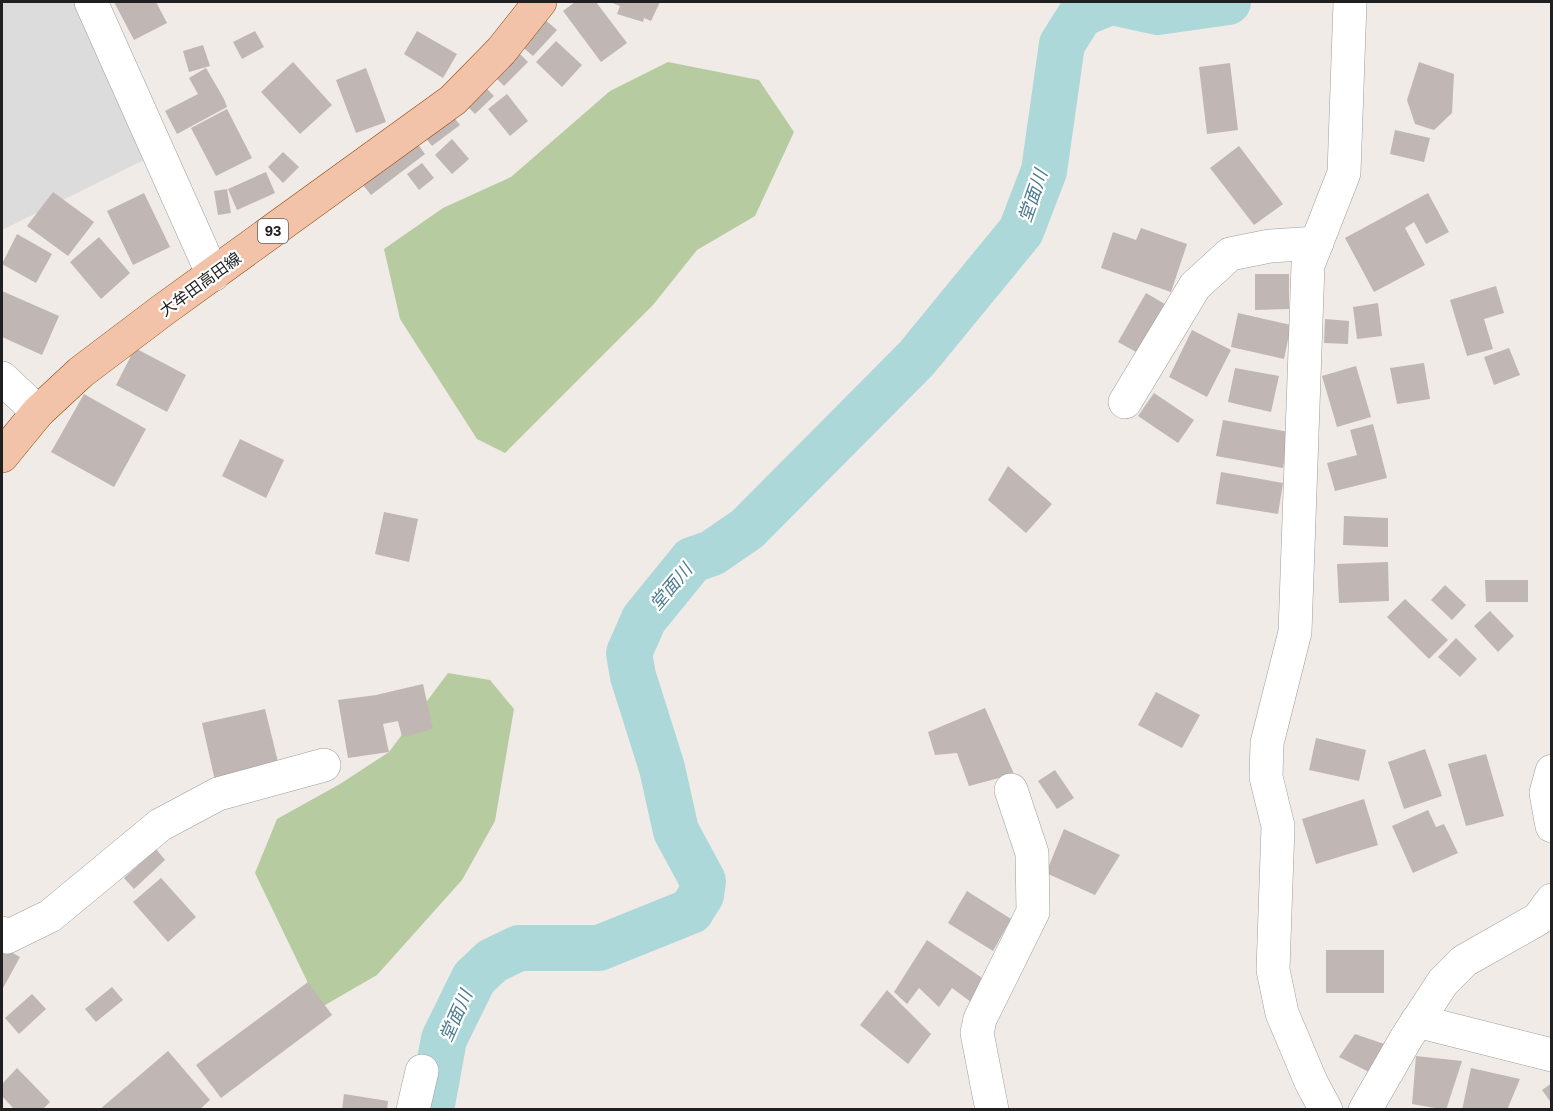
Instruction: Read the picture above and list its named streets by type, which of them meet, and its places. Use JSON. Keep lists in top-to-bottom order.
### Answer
{
  "streets": {
    "main road": ["93", "大牟田高田線"]
  },
  "water": ["堂面川"]
}
